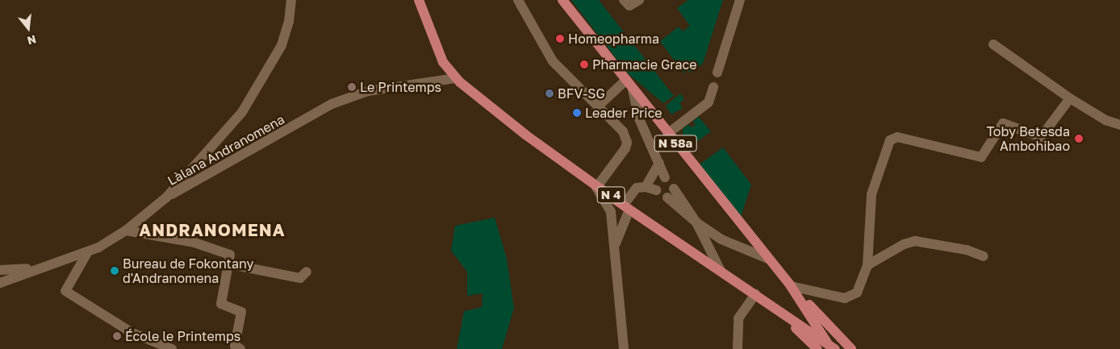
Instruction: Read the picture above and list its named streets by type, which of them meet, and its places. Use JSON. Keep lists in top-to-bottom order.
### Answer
{
  "streets": {
    "main road": ["N 58a", "N 4"],
    "street": ["Làlana Andranomena"]
  },
  "crossings": [
    ["N 58a", "N 4"],
    ["Làlana Andranomena", "N 4"]
  ],
  "districts": ["ANDRANOMENA"],
  "places": [
    "Homeopharma",
    "Pharmacie Grace",
    "Le Printemps",
    "BFV-SG",
    "Leader Price",
    "Toby Betesda Ambohibao",
    "Bureau de Fokontany d'Andranomena",
    "École le Printemps"
  ],
  "north": "bottom"
}
